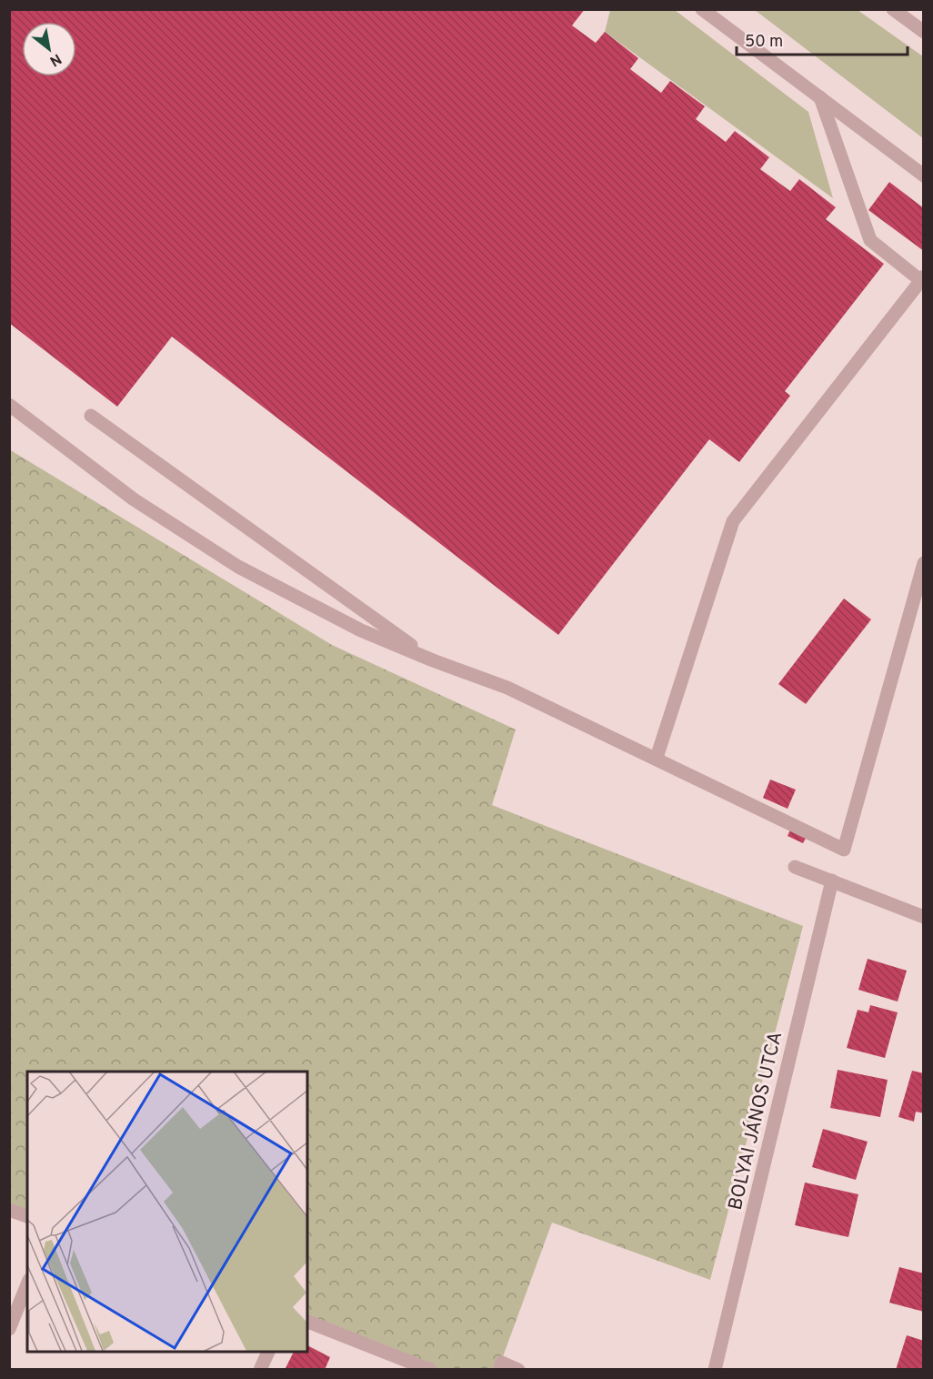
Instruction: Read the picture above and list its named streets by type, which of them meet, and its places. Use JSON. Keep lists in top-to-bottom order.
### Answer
{
  "streets": {
    "street": ["BOLYAI JÁNOS UTCA"]
  },
  "scale_bar": "50 m",
  "north": "bottom right"
}
